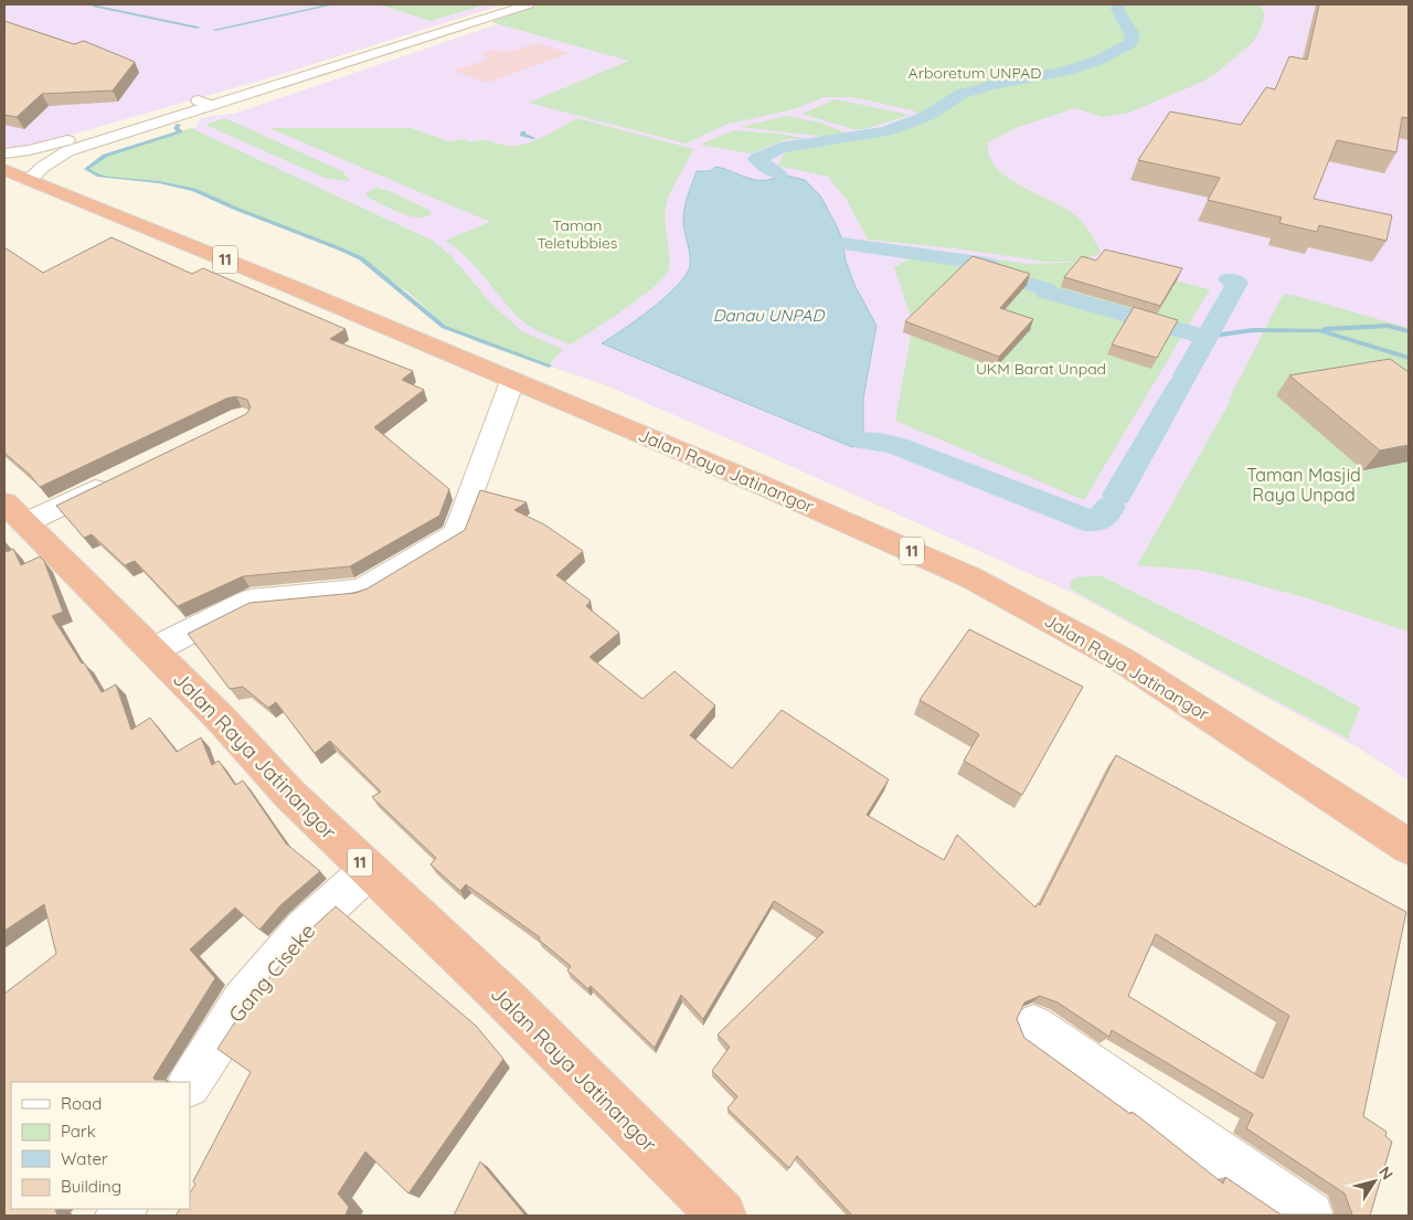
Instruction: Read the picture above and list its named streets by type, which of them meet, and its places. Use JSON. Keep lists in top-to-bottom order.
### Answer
{
  "streets": {
    "highway": ["11", "Jalan Raya Jatinangor"],
    "main road": ["Gang Ciseke"]
  },
  "crossings": [
    ["Jalan Raya Jatinangor", "Gang Ciseke"]
  ],
  "water": ["Danau UNPAD"],
  "parks": [
    "Arboretum UNPAD",
    "Taman Teletubbies",
    "UKM Barat Unpad",
    "Taman Masjid Raya Unpad"
  ],
  "legend": [
    "Road",
    "Park",
    "Water",
    "Building"
  ],
  "north": "top right"
}
